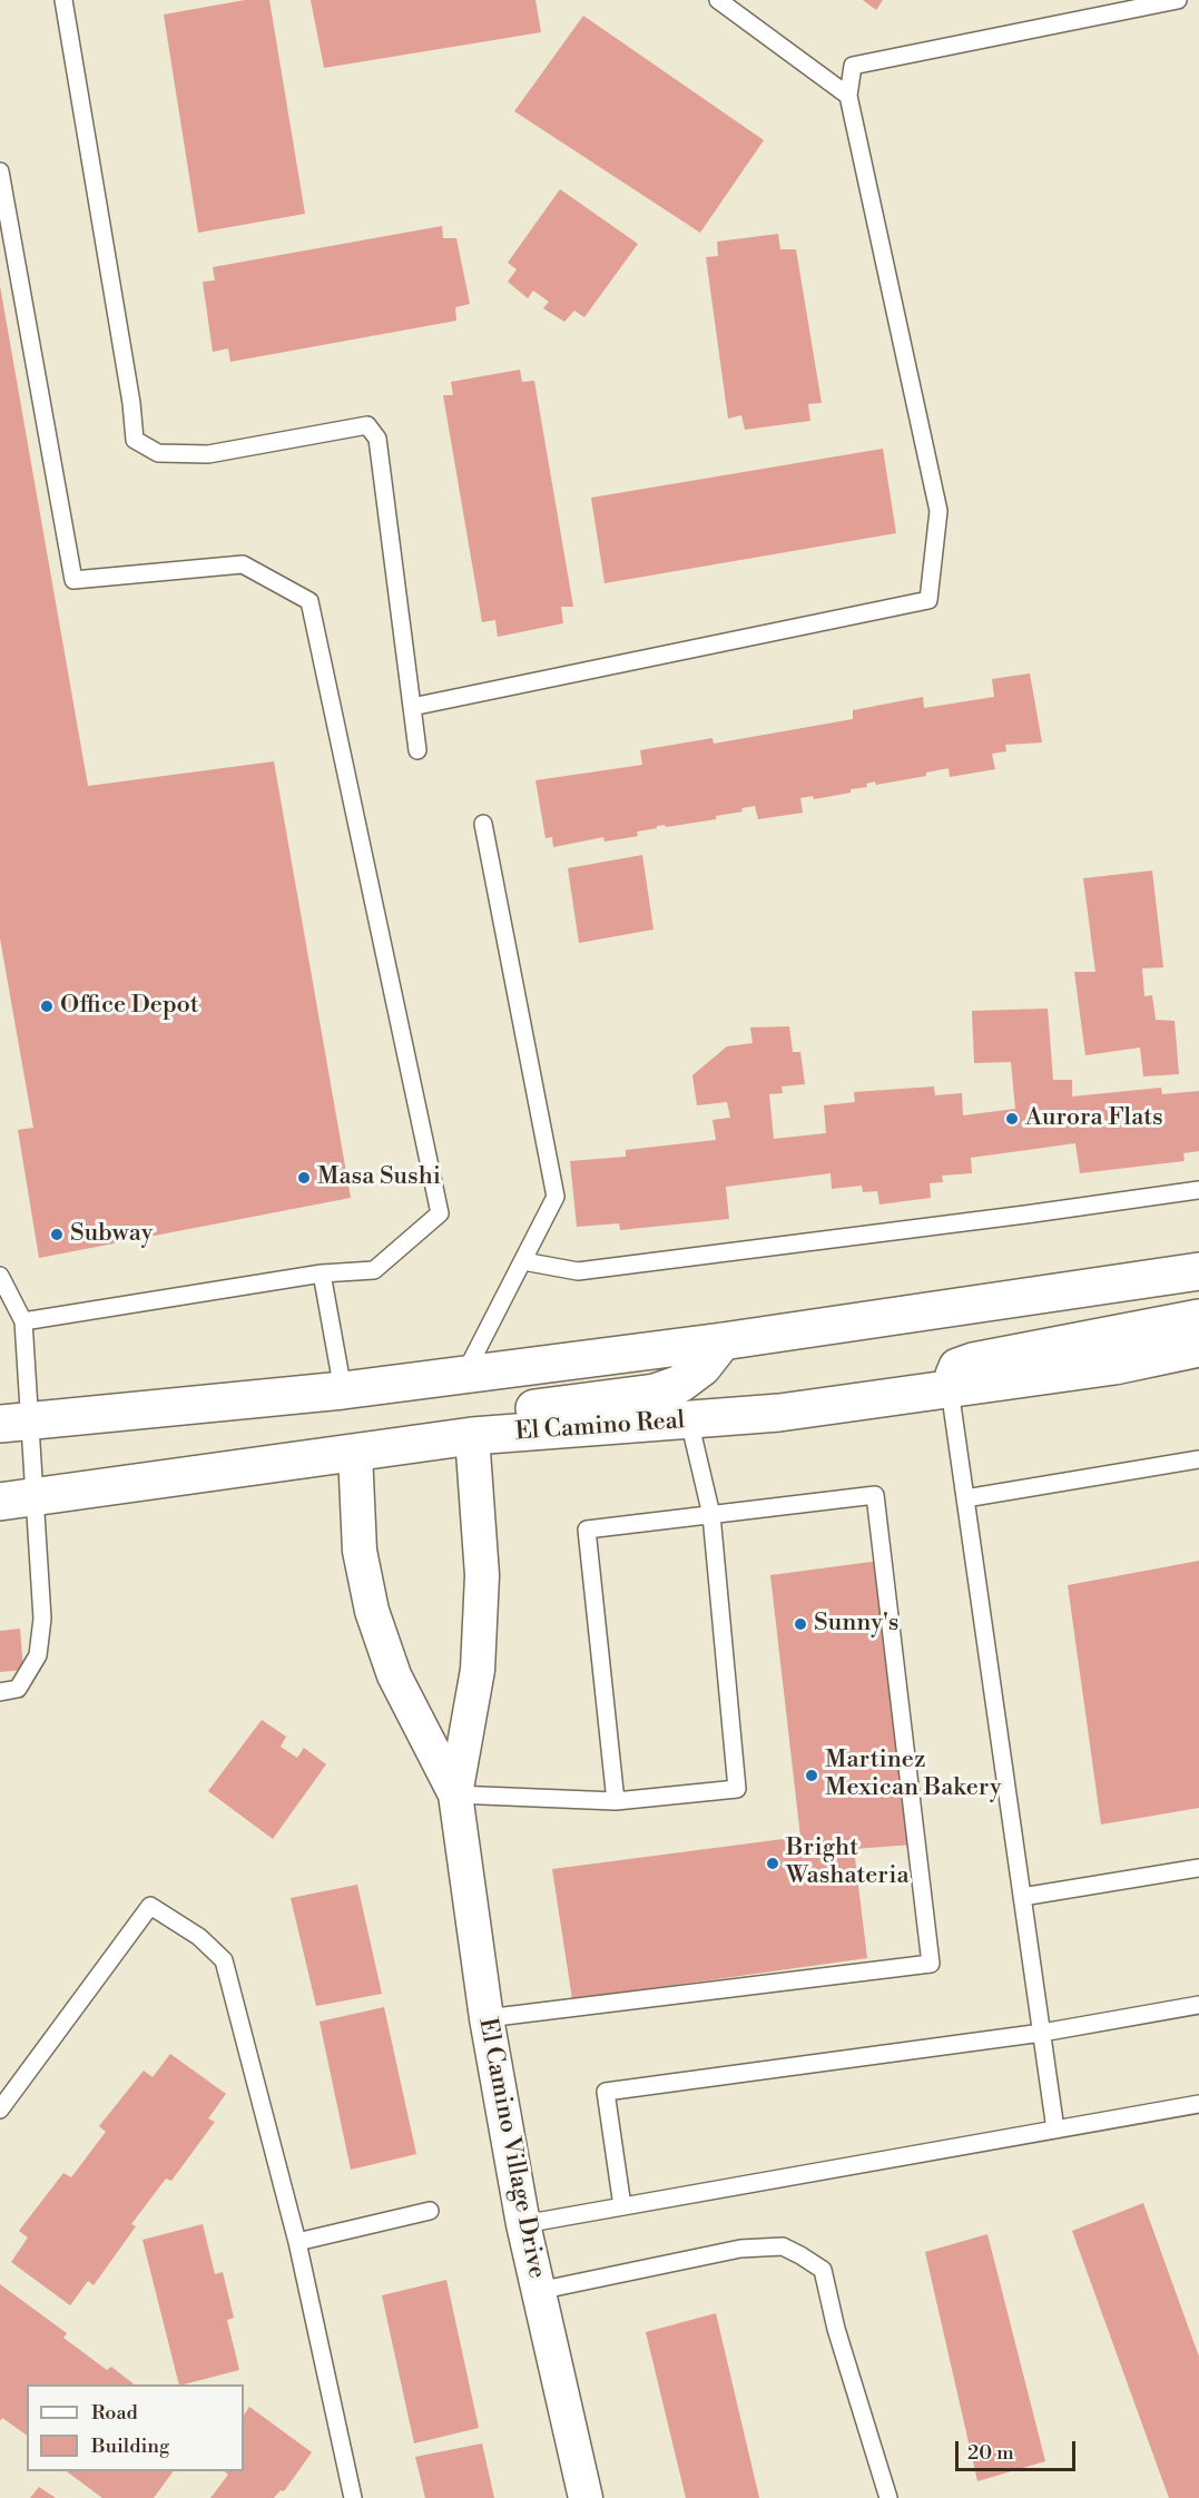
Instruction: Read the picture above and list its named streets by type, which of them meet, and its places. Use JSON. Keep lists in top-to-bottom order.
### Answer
{
  "streets": {
    "main road": ["El Camino Real"],
    "street": ["El Camino Village Drive"]
  },
  "crossings": [
    ["El Camino Real", "El Camino Village Drive"]
  ],
  "places": [
    "Office Depot",
    "Aurora Flats",
    "Masa Sushi",
    "Subway",
    "Sunny's",
    "Martinez Mexican Bakery",
    "Bright Washateria"
  ],
  "legend": ["Road", "Building"],
  "scale_bar": "20 m"
}
